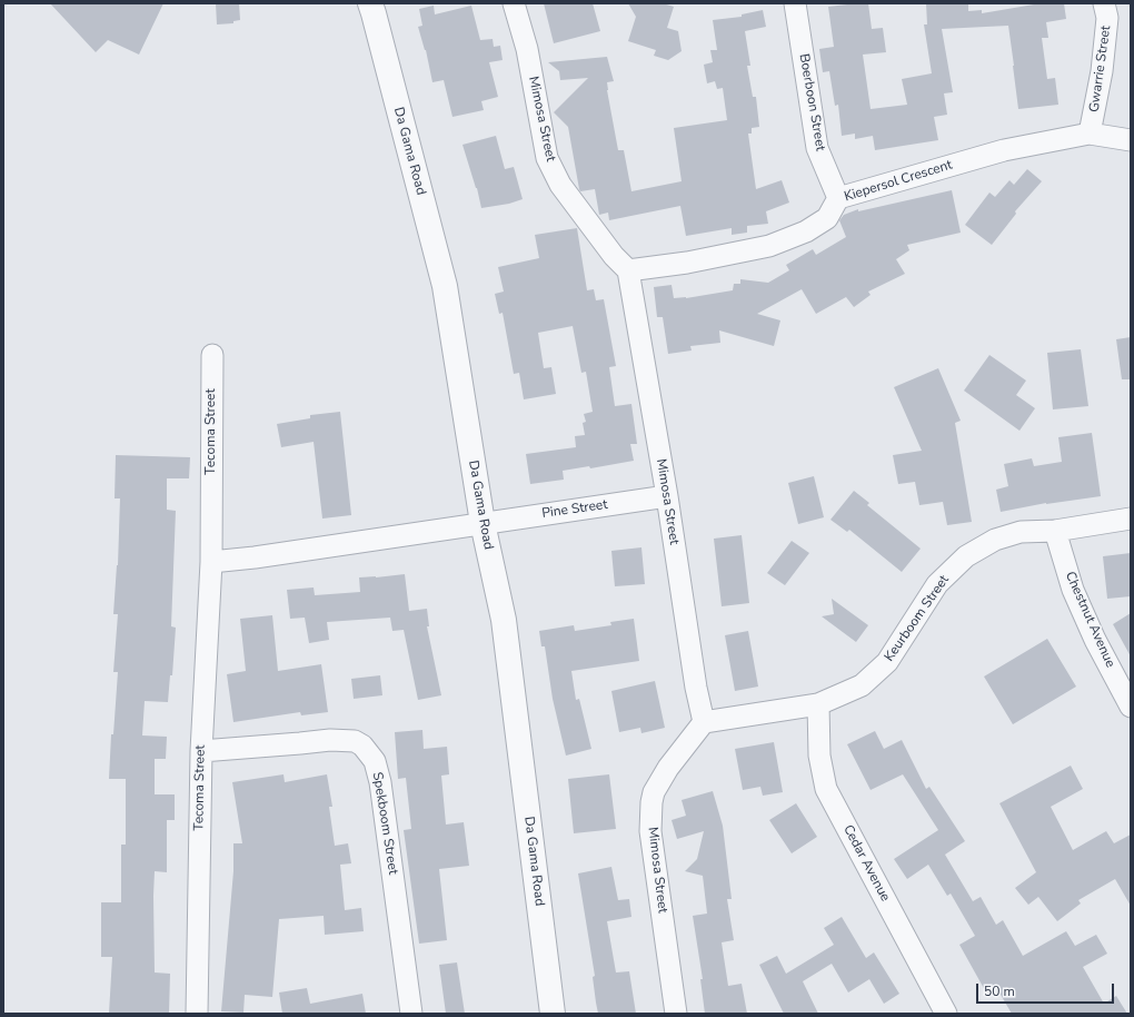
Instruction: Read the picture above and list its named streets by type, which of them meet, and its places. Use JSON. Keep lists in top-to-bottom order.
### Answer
{
  "streets": {
    "street": [
      "Gwarrie Street",
      "Boerboon Street",
      "Mimosa Street",
      "Da Gama Road",
      "Kiepersol Crescent",
      "Tecoma Street",
      "Pine Street",
      "Keurboom Street",
      "Chestnut Avenue",
      "Spekboom Street",
      "Cedar Avenue"
    ]
  },
  "crossings": [
    ["Gwarrie Street", "Kiepersol Crescent"],
    ["Boerboon Street", "Kiepersol Crescent"],
    ["Mimosa Street", "Kiepersol Crescent"],
    ["Mimosa Street", "Pine Street"],
    ["Mimosa Street", "Keurboom Street"],
    ["Da Gama Road", "Pine Street"],
    ["Tecoma Street", "Spekboom Street"],
    ["Keurboom Street", "Chestnut Avenue"],
    ["Keurboom Street", "Cedar Avenue"]
  ],
  "scale_bar": "50 m"
}
